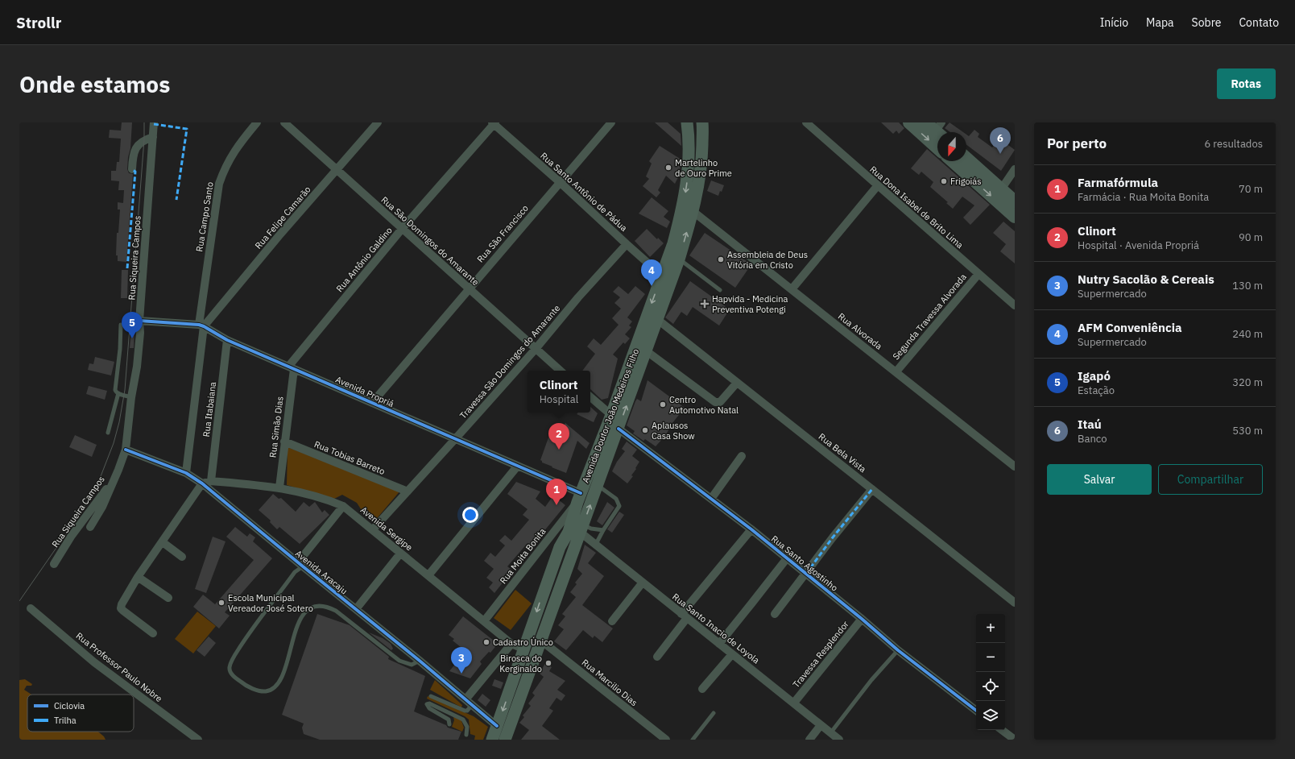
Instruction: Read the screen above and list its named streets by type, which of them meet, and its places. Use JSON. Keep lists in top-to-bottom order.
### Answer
{
  "streets": {
    "main road": ["Avenida Doutor João Medeiros Filho"],
    "street": [
      "Rua Santo Antônio de Pádua",
      "Rua Dona Isabel de Brito Lima",
      "Rua Campo Santo",
      "Rua Felipe Camarão",
      "Rua São Francisco",
      "Rua São Domingos do Amarante",
      "Rua Siqueira Campos",
      "Rua Antônio Galdino",
      "Segunda Travessa Alvorada",
      "Rua Alvorada",
      "Travessa São Domingos do Amarante",
      "Avenida Propriá",
      "Rua Itabaiana",
      "Rua Simão Dias",
      "Rua Bela Vista",
      "Rua Tobias Barreto",
      "Avenida Sergipe",
      "Rua Moita Bonita",
      "Rua Santo Agostinho",
      "Avenida Aracaju",
      "Rua Santo Inacio de Loyola",
      "Travessa Resplendor",
      "Rua Professor Paulo Nobre",
      "Rua Marcilio Dias"
    ]
  },
  "crossings": [
    ["Rua Santo Antônio de Pádua", "Rua São Francisco"],
    ["Rua Santo Antônio de Pádua", "Rua Antônio Galdino"],
    ["Rua Santo Antônio de Pádua", "Travessa São Domingos do Amarante"],
    ["Rua Santo Antônio de Pádua", "Avenida Doutor João Medeiros Filho"],
    ["Rua Dona Isabel de Brito Lima", "Segunda Travessa Alvorada"],
    ["Rua Campo Santo", "Rua Felipe Camarão"],
    ["Rua Campo Santo", "Avenida Propriá"],
    ["Rua Campo Santo", "Avenida Aracaju"],
    ["Rua Felipe Camarão", "Rua São Domingos do Amarante"],
    ["Rua Felipe Camarão", "Avenida Propriá"],
    ["Rua São Francisco", "Rua São Domingos do Amarante"],
    ["Rua São Francisco", "Avenida Propriá"],
    ["Rua São Domingos do Amarante", "Rua Antônio Galdino"],
    ["Rua São Domingos do Amarante", "Travessa São Domingos do Amarante"],
    ["Rua Siqueira Campos", "Avenida Propriá"],
    ["Rua Siqueira Campos", "Avenida Aracaju"],
    ["Rua Antônio Galdino", "Avenida Propriá"],
    ["Rua Antônio Galdino", "Rua Simão Dias"],
    ["Segunda Travessa Alvorada", "Rua Alvorada"],
    ["Rua Alvorada", "Avenida Doutor João Medeiros Filho"],
    ["Travessa São Domingos do Amarante", "Avenida Propriá"],
    ["Travessa São Domingos do Amarante", "Rua Tobias Barreto"],
    ["Travessa São Domingos do Amarante", "Avenida Sergipe"],
    ["Avenida Propriá", "Rua Itabaiana"],
    ["Avenida Propriá", "Avenida Doutor João Medeiros Filho"],
    ["Avenida Propriá", "Rua Simão Dias"],
    ["Avenida Propriá", "Rua Moita Bonita"],
    ["Rua Itabaiana", "Avenida Sergipe"],
    ["Avenida Doutor João Medeiros Filho", "Rua Bela Vista"],
    ["Avenida Doutor João Medeiros Filho", "Avenida Sergipe"],
    ["Avenida Doutor João Medeiros Filho", "Rua Moita Bonita"],
    ["Avenida Doutor João Medeiros Filho", "Rua Santo Agostinho"],
    ["Avenida Doutor João Medeiros Filho", "Avenida Aracaju"],
    ["Avenida Doutor João Medeiros Filho", "Rua Santo Inacio de Loyola"],
    ["Avenida Doutor João Medeiros Filho", "Rua Marcilio Dias"],
    ["Rua Simão Dias", "Rua Tobias Barreto"],
    ["Rua Simão Dias", "Avenida Sergipe"],
    ["Avenida Sergipe", "Rua Moita Bonita"],
    ["Rua Santo Agostinho", "Travessa Resplendor"],
    ["Rua Santo Inacio de Loyola", "Travessa Resplendor"]
  ],
  "places": {
    "other": [
      "Martelinho de Ouro Prime",
      "Frigoiás",
      "Assembleia de Deus Vitória em Cristo",
      "Centro Automotivo Natal",
      "Aplausos Casa Show",
      "Escola Municipal Vereador José Sotero",
      "Cadastro Único",
      "Birosca do Kerginaldo"
    ],
    "health": ["Hapvida - Medicina Preventiva Potengi"]
  },
  "legend": ["Ciclovia", "Trilha"],
  "north": "bottom",
  "page": {
    "header": "Strollr",
    "nav": [
      "Início",
      "Mapa",
      "Sobre",
      "Contato"
    ],
    "buttons": [
      "Rotas",
      ["Salvar", "Compartilhar"]
    ],
    "title": "Onde estamos",
    "heading": ["Por perto", "6 resultados"],
    "pins": [
      "6",
      "4",
      "5",
      "2",
      "1",
      "3"
    ],
    "list": [
      {
        "mark": "1",
        "name": "Farmafórmula",
        "note": "Farmácia · Rua Moita Bonita",
        "value": "70 m"
      },
      {
        "mark": "2",
        "name": "Clinort",
        "note": "Hospital · Avenida Propriá",
        "value": "90 m"
      },
      {
        "mark": "3",
        "name": "Nutry Sacolão & Cereais",
        "note": "Supermercado",
        "value": "130 m"
      },
      {
        "mark": "4",
        "name": "AFM Conveniência",
        "note": "Supermercado",
        "value": "240 m"
      },
      {
        "mark": "5",
        "name": "Igapó",
        "note": "Estação",
        "value": "320 m"
      },
      {
        "mark": "6",
        "name": "Itaú",
        "note": "Banco",
        "value": "530 m"
      }
    ],
    "popup": ["Clinort", "Hospital"],
    "map_buttons": ["+", "−"]
  }
}
